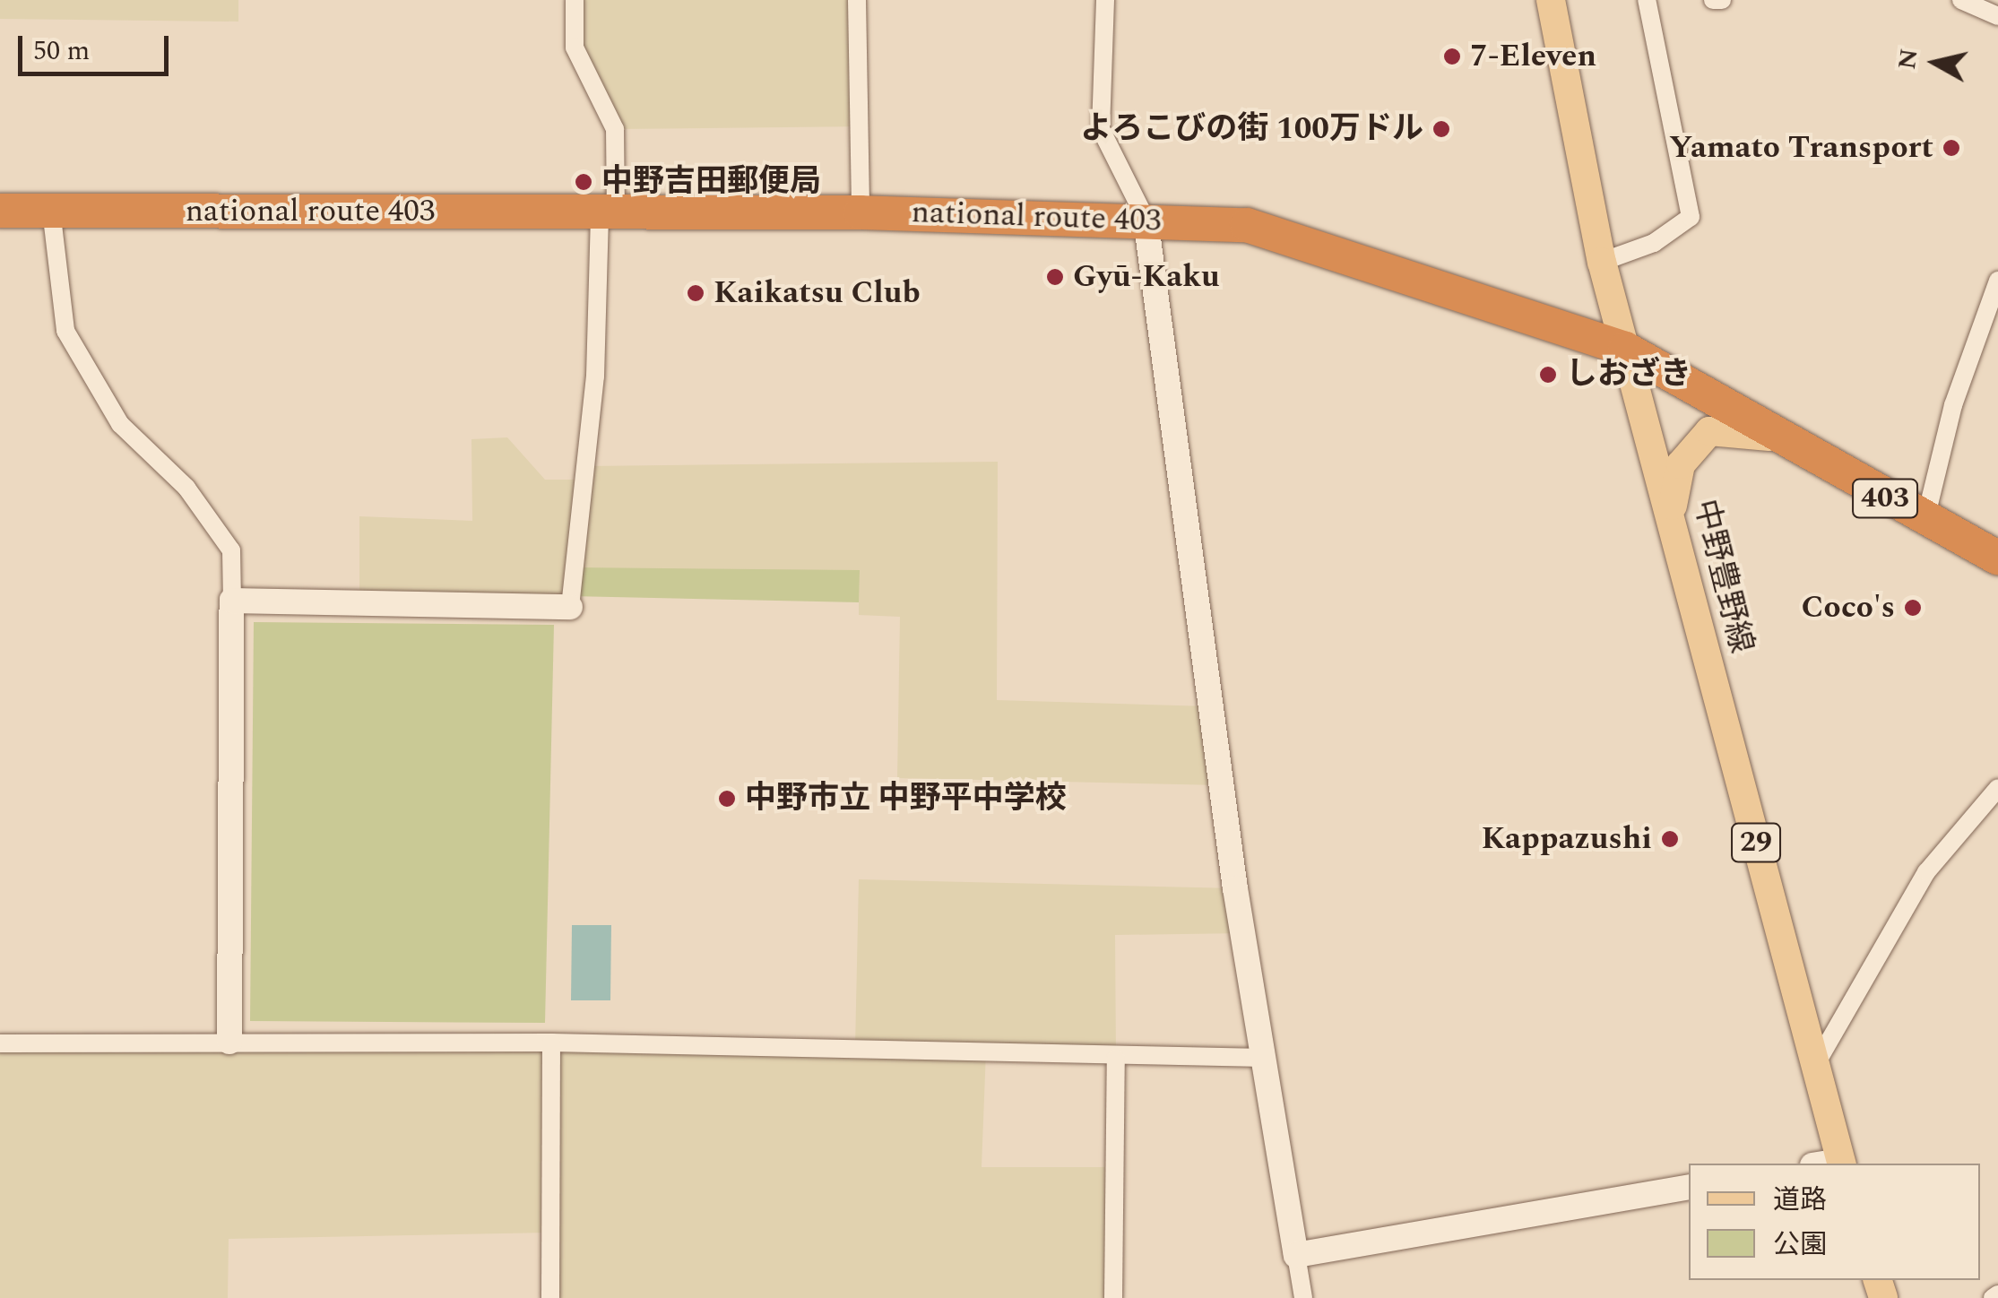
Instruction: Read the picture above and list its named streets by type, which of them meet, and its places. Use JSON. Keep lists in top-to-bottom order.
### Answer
{
  "streets": {
    "highway": ["national route 403", "403"],
    "main road": ["中野豊野線", "29"]
  },
  "crossings": [
    ["national route 403", "中野豊野線"]
  ],
  "places": [
    "7-Eleven",
    "よろこびの街 100万ドル",
    "Yamato Transport",
    "中野吉田郵便局",
    "Gyū-Kaku",
    "Kaikatsu Club",
    "しおざき",
    "Coco's",
    "中野市立 中野平中学校",
    "Kappazushi"
  ],
  "legend": ["道路", "公園"],
  "scale_bar": "50 m",
  "north": "left"
}
